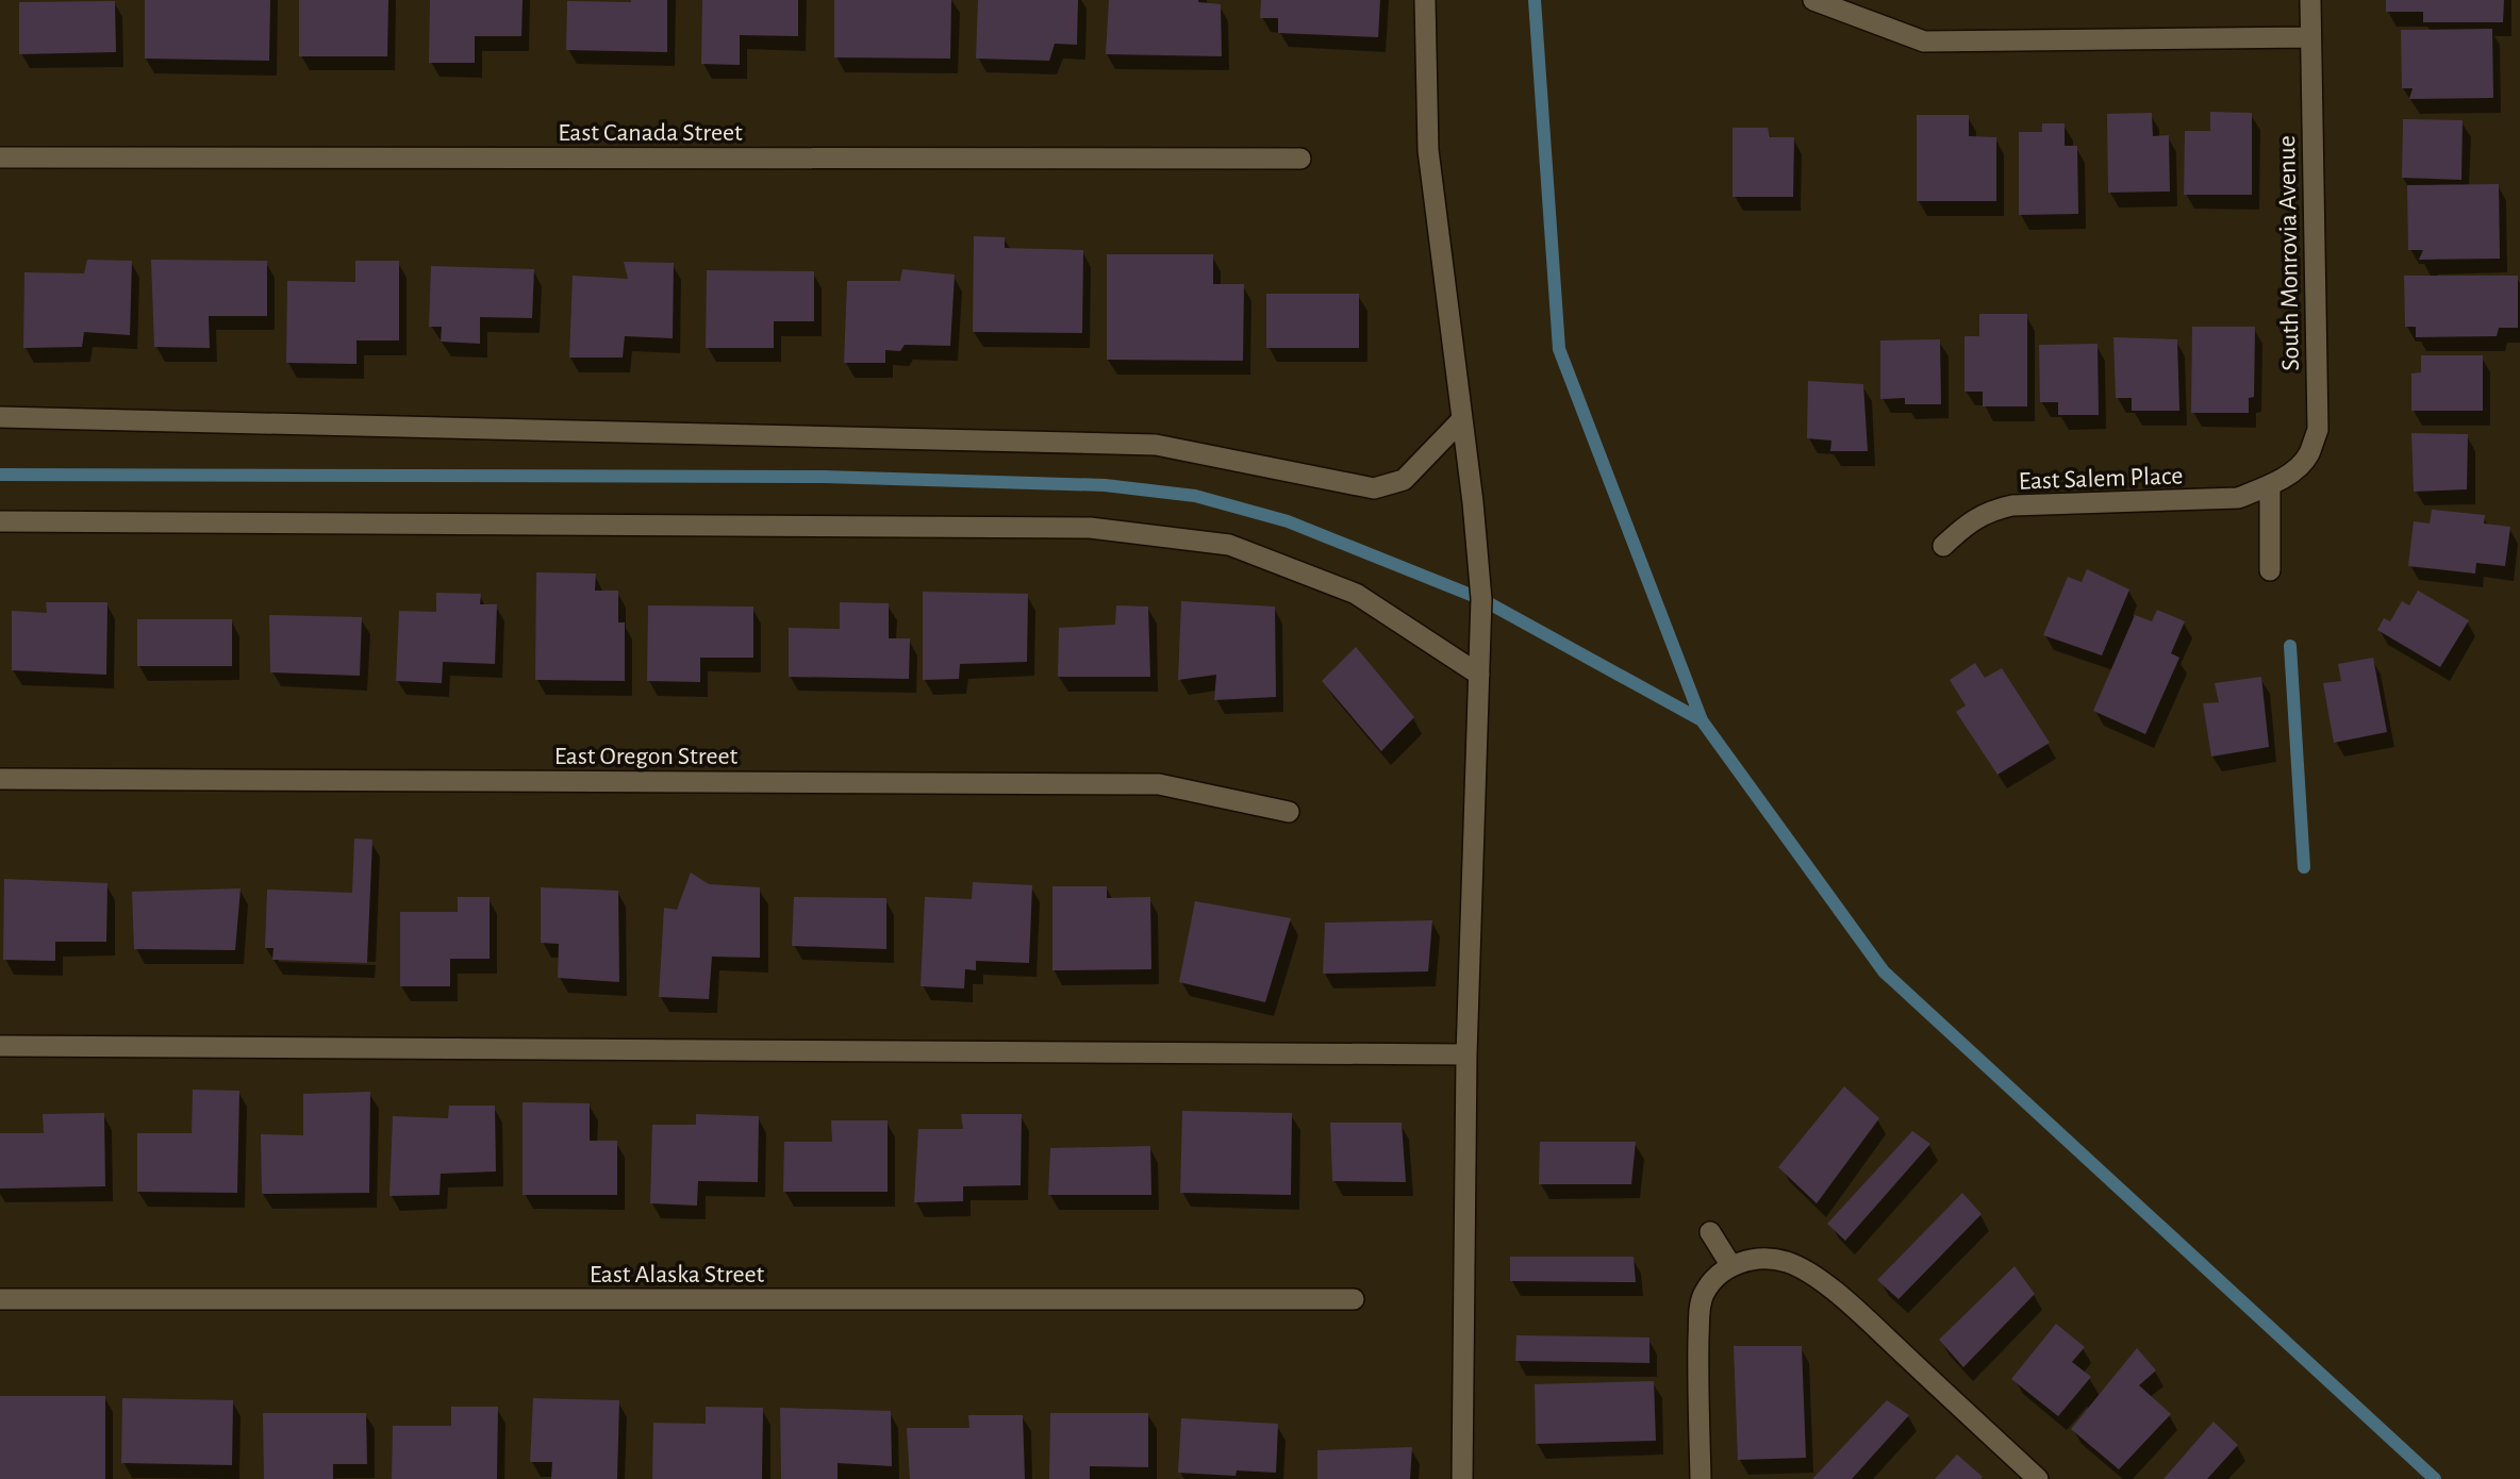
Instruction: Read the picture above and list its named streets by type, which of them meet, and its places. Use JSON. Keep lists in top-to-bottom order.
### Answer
{
  "streets": {
    "street": [
      "East Canada Street",
      "South Monrovia Avenue",
      "East Salem Place",
      "East Oregon Street",
      "East Alaska Street"
    ]
  },
  "crossings": [
    ["South Monrovia Avenue", "East Salem Place"]
  ]
}
